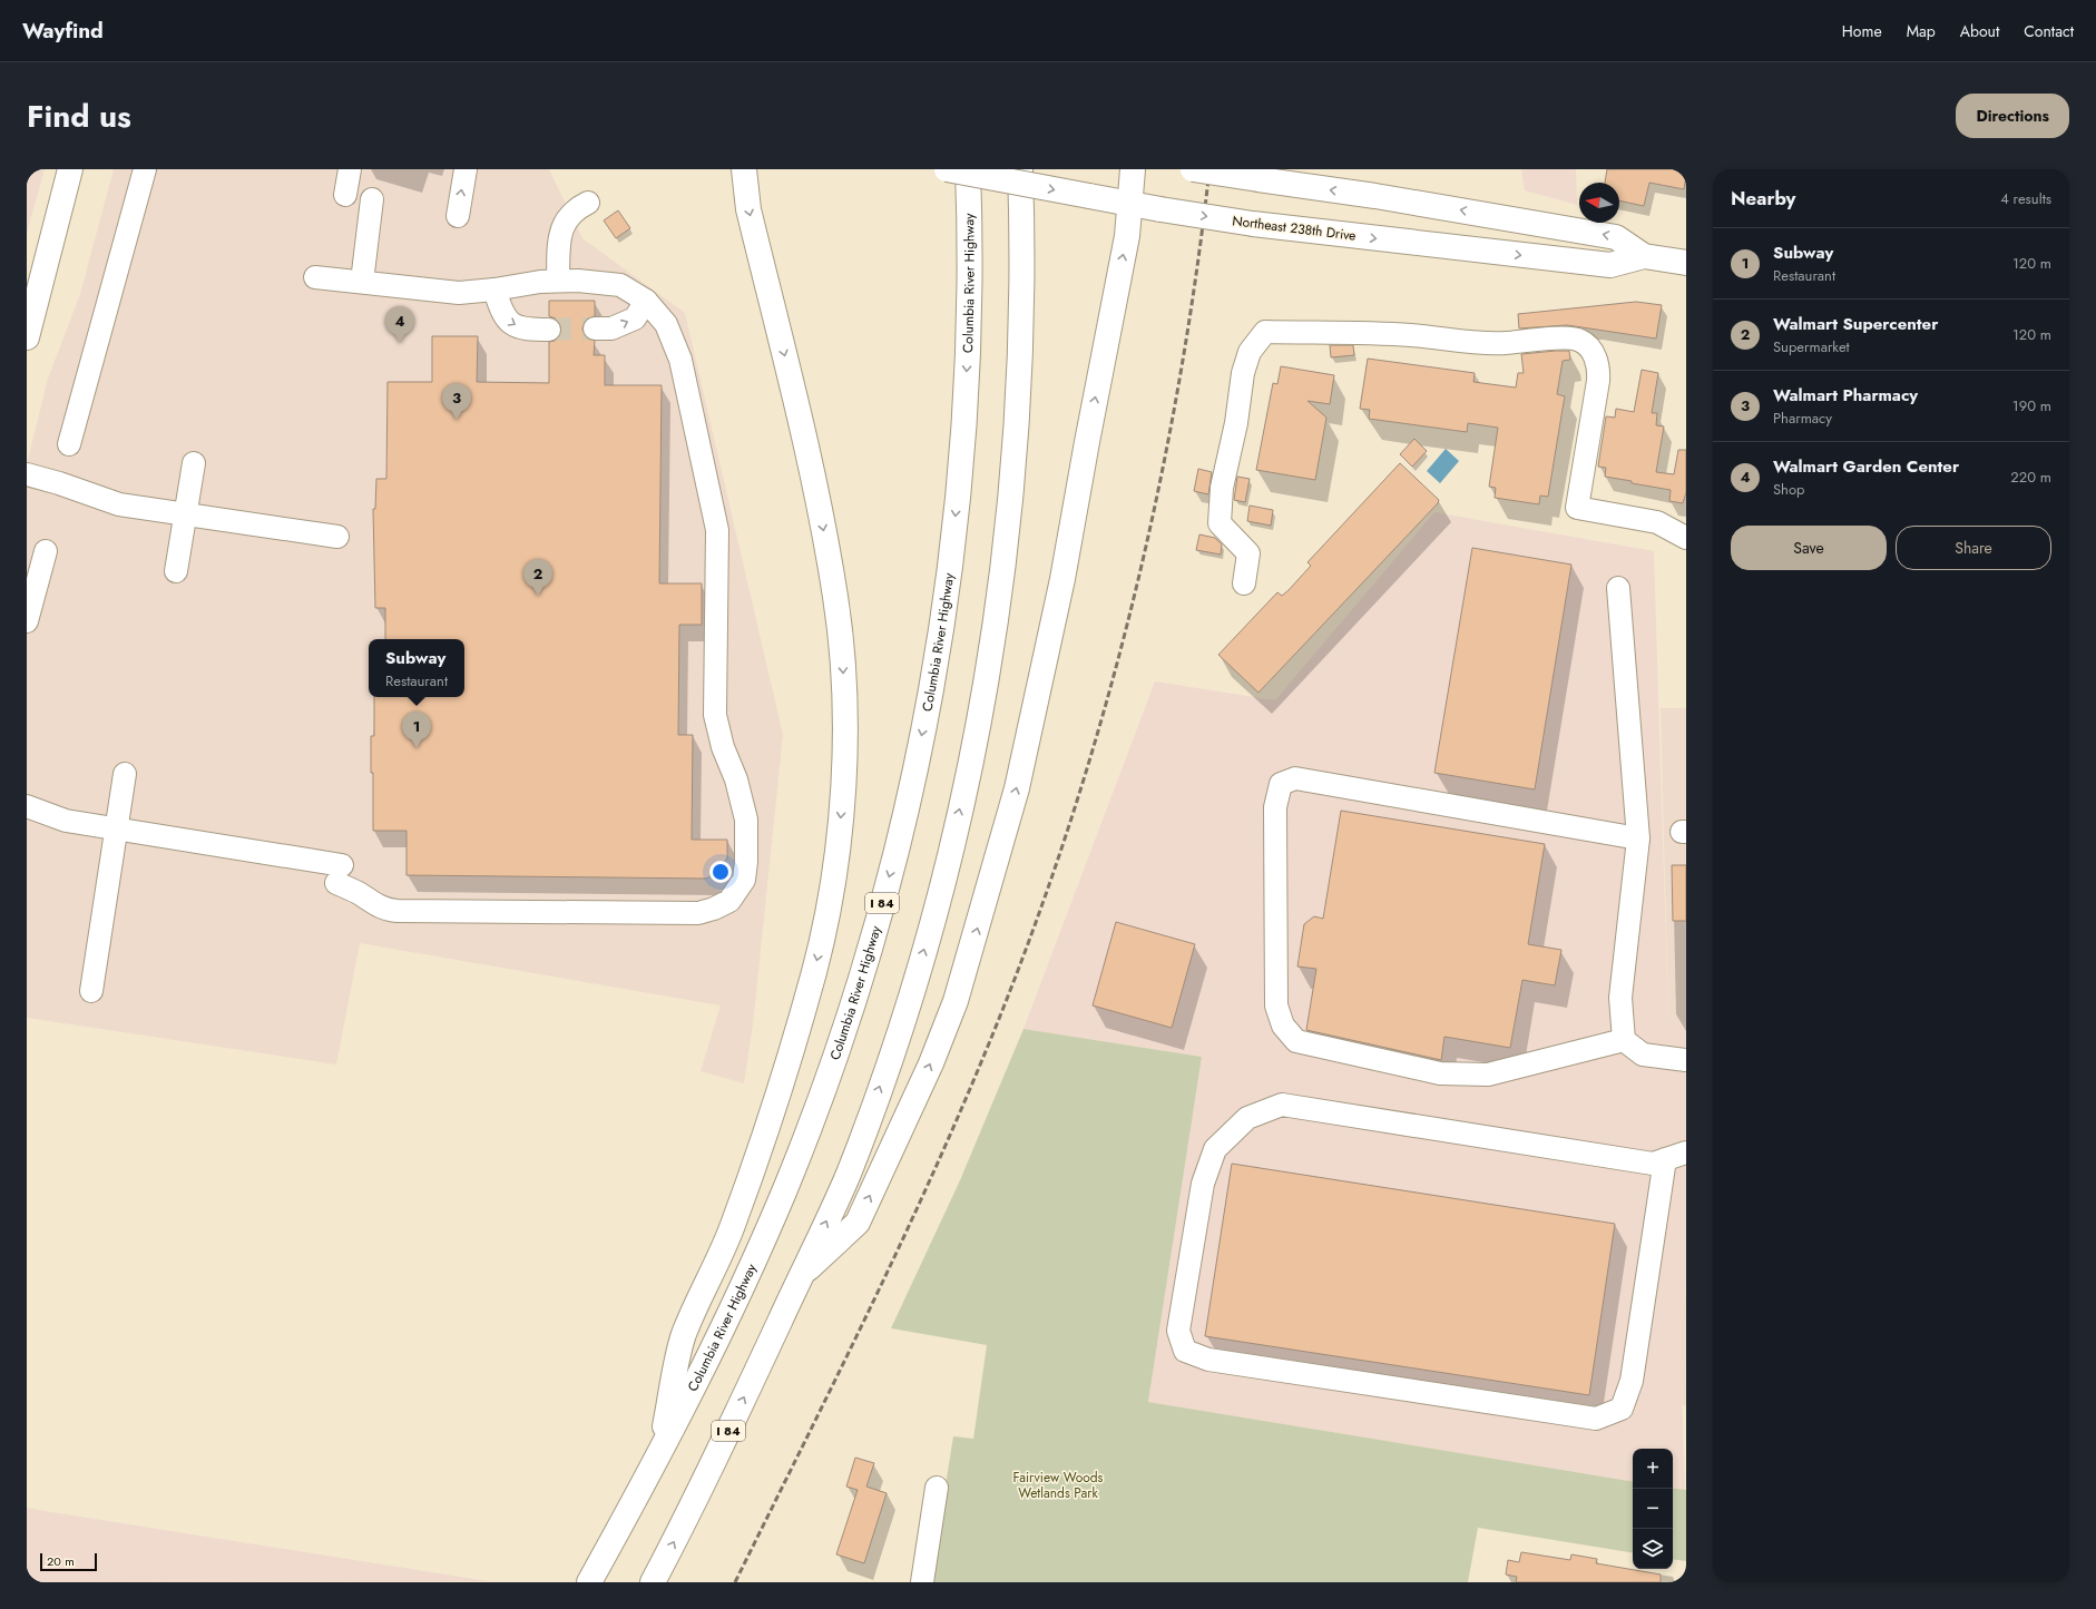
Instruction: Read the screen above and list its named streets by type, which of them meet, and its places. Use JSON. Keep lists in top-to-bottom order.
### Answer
{
  "streets": {
    "main road": ["Northeast 238th Drive", "Columbia River Highway", "I 84"]
  },
  "parks": ["Fairview Woods Wetlands Park"],
  "scale_bar": "20 m",
  "north": "left",
  "page": {
    "header": "Wayfind",
    "nav": [
      "Home",
      "Map",
      "About",
      "Contact"
    ],
    "title": "Find us",
    "buttons": [
      "Directions",
      ["Save", "Share"]
    ],
    "heading": ["Nearby", "4 results"],
    "list": [
      {
        "mark": "1",
        "name": "Subway",
        "note": "Restaurant",
        "value": "120 m"
      },
      {
        "mark": "2",
        "name": "Walmart Supercenter",
        "note": "Supermarket",
        "value": "120 m"
      },
      {
        "mark": "3",
        "name": "Walmart Pharmacy",
        "note": "Pharmacy",
        "value": "190 m"
      },
      {
        "mark": "4",
        "name": "Walmart Garden Center",
        "note": "Shop",
        "value": "220 m"
      }
    ],
    "pins": [
      "4",
      "3",
      "2",
      "1"
    ],
    "popup": ["Subway", "Restaurant"],
    "map_buttons": ["+", "−"],
    "scale": "20 m"
  }
}
